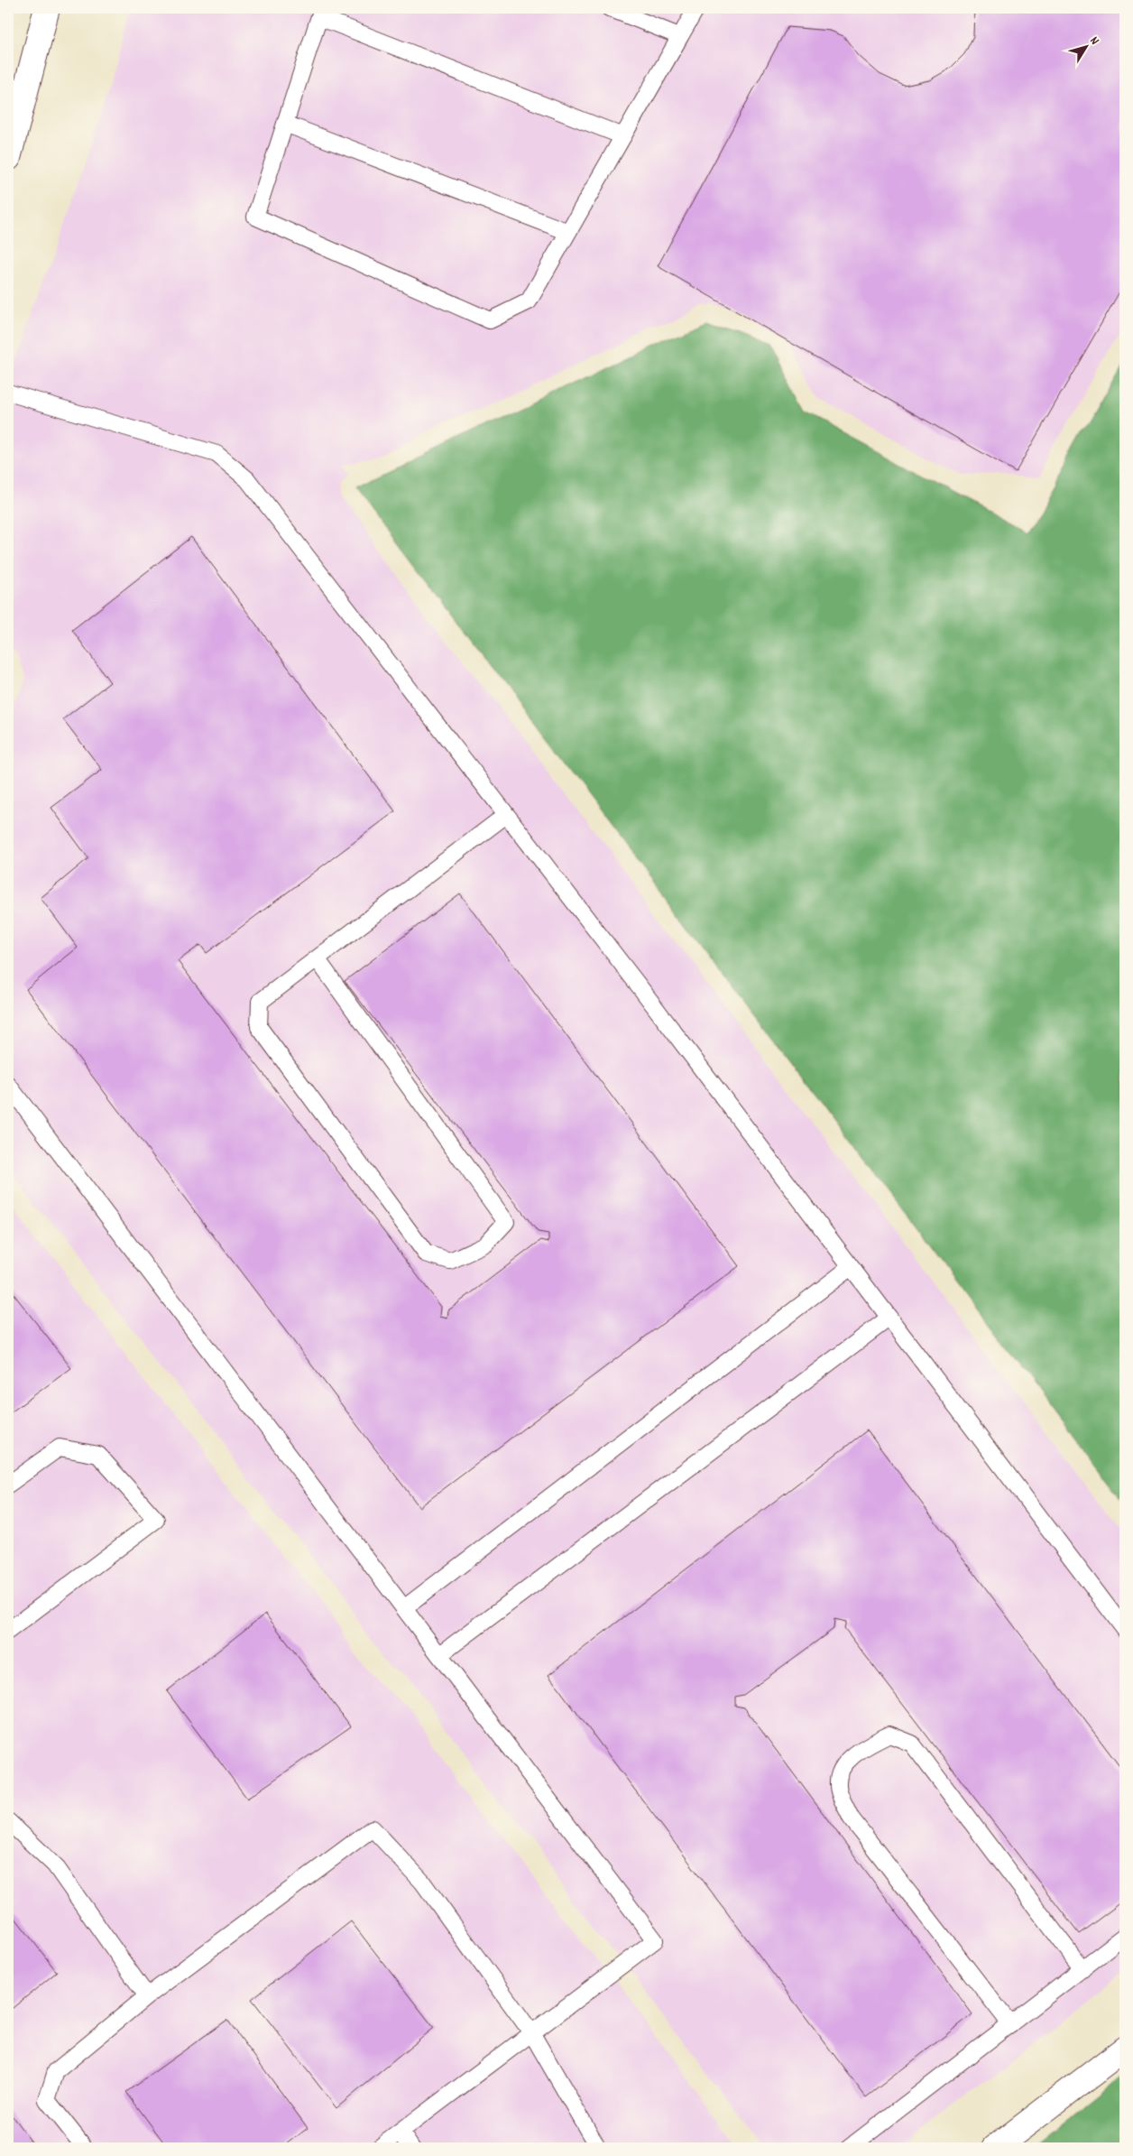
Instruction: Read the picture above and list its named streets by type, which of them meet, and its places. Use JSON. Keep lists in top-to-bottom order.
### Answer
{
  "north": "top right"
}
